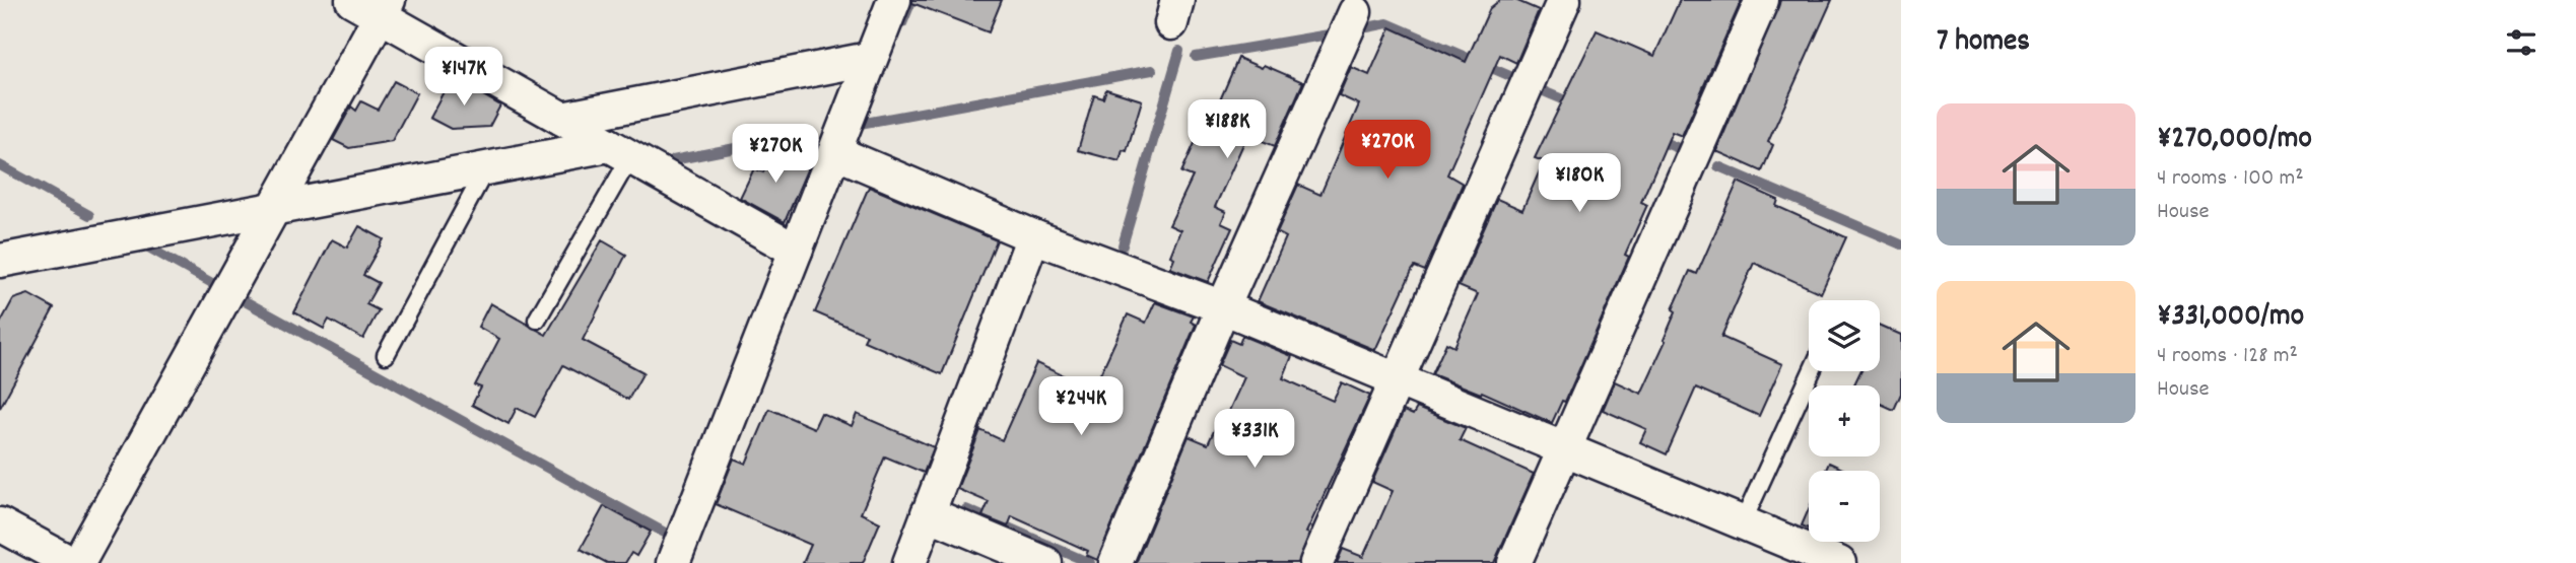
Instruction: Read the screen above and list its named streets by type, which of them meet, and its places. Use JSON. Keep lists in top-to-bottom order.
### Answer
{
  "page": {
    "heading": "7 homes",
    "price": [
      "¥147K",
      "¥188K",
      "¥270K",
      "¥270K",
      "¥180K",
      "¥244K",
      "¥331K"
    ],
    "list": [
      {
        "name": "¥270,000/mo",
        "note": "4 rooms · 100 m² · House"
      },
      {
        "name": "¥331,000/mo",
        "note": "4 rooms · 128 m² · House"
      }
    ],
    "map_buttons": ["+", "−"]
  }
}
